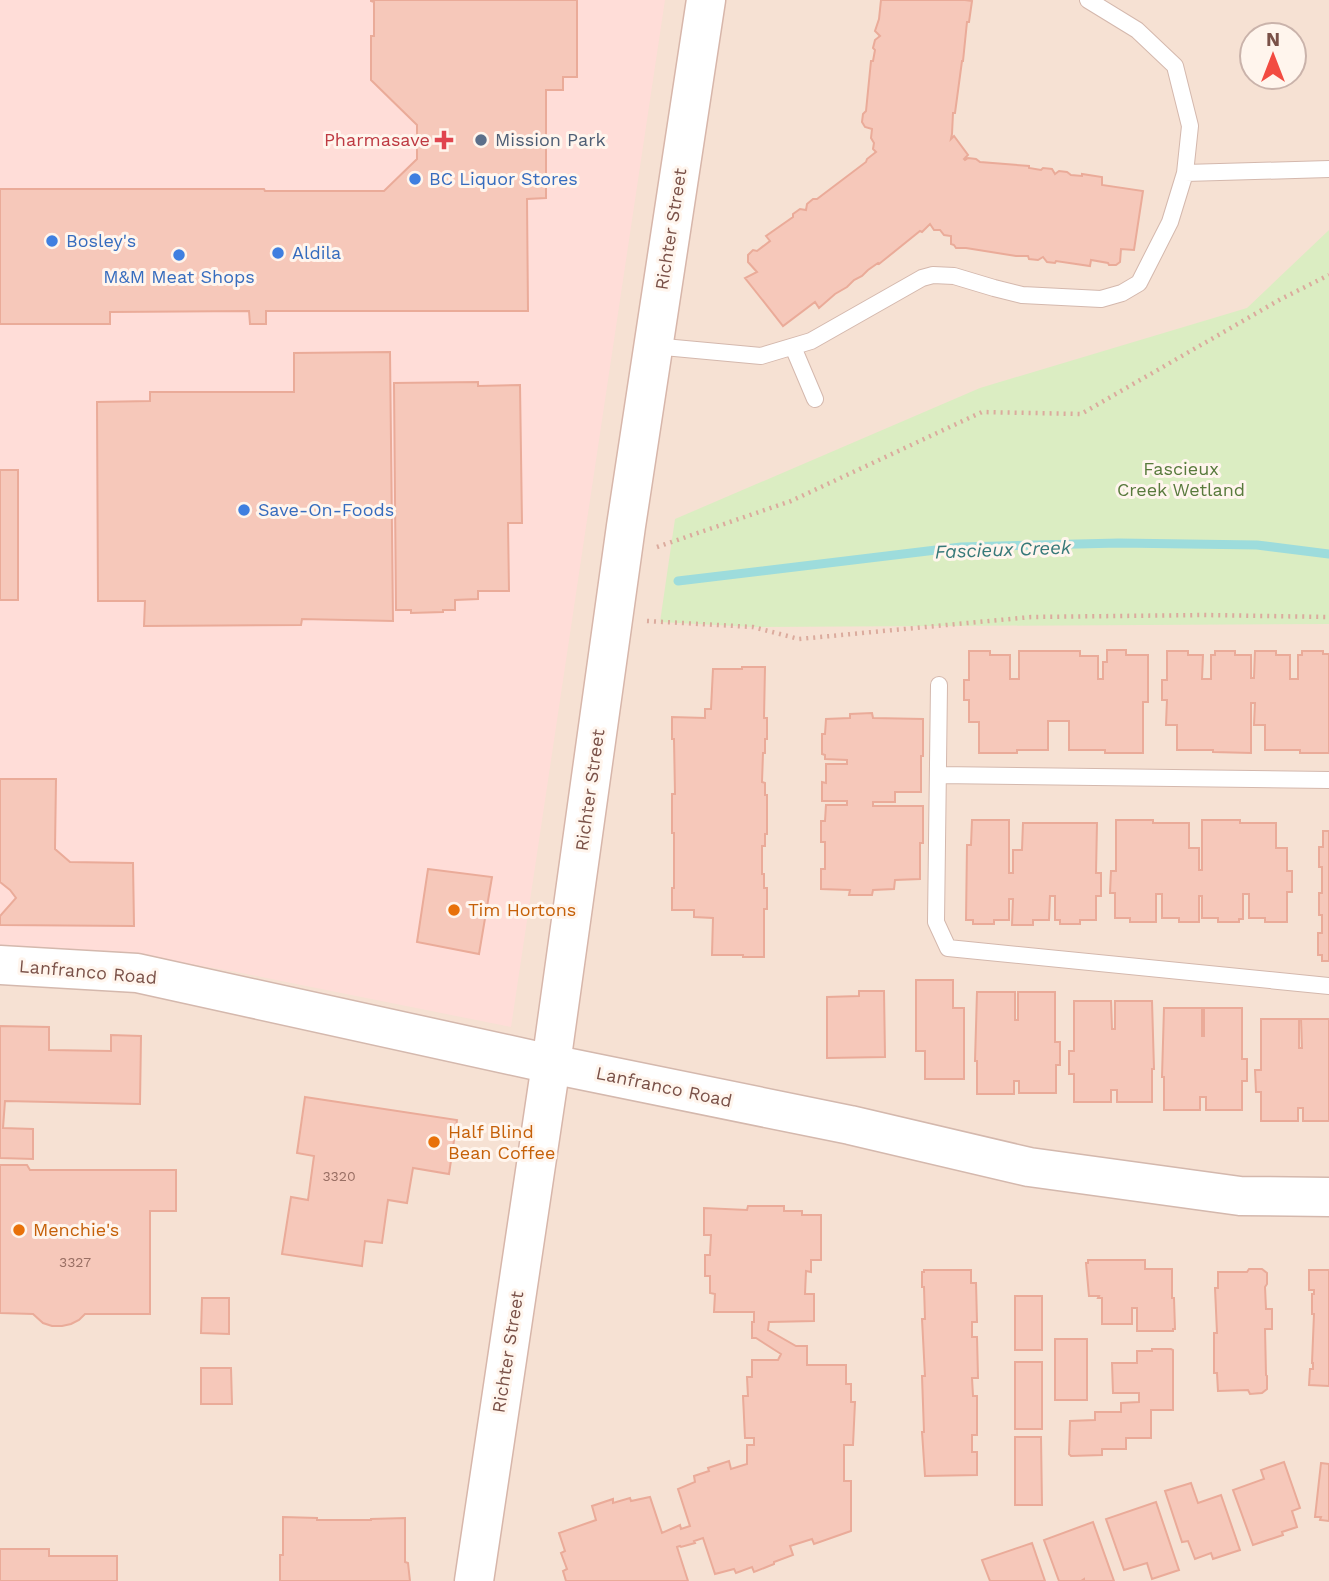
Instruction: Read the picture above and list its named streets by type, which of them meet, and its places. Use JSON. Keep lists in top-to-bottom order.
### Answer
{
  "streets": {
    "main road": ["Richter Street", "Lanfranco Road"]
  },
  "crossings": [
    ["Richter Street", "Lanfranco Road"]
  ],
  "water": ["Fascieux Creek"],
  "parks": ["Fascieux Creek Wetland"],
  "places": {
    "health": ["Pharmasave"],
    "other": [
      "Mission Park",
      "BC Liquor Stores",
      "Bosley's",
      "Aldila",
      "M&M Meat Shops",
      "Save-On-Foods",
      "Tim Hortons",
      "Half Blind Bean Coffee",
      "Menchie's"
    ]
  },
  "house_numbers": ["3320", "3327"],
  "north": "top"
}
